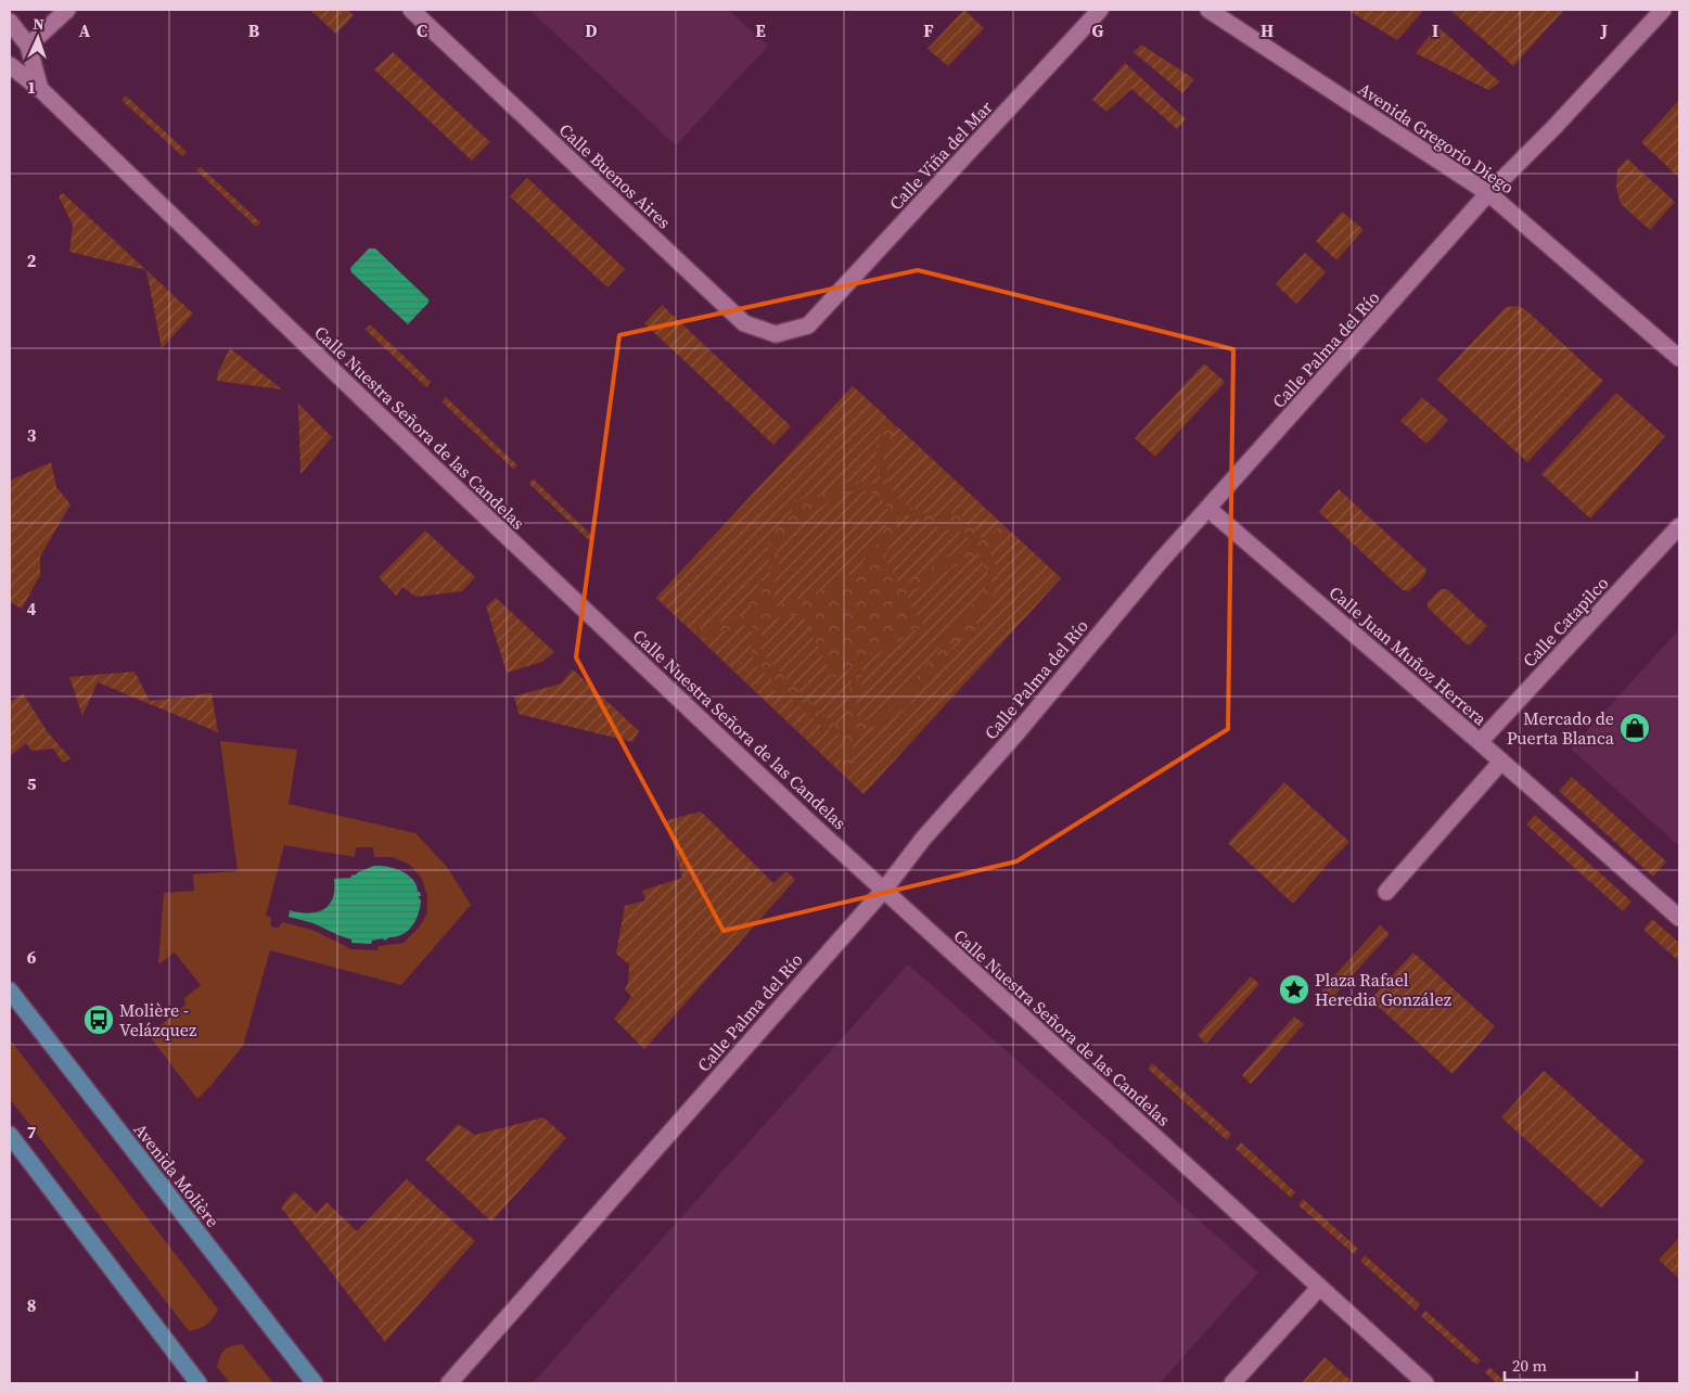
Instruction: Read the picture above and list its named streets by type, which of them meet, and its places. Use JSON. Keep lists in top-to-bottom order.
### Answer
{
  "streets": {
    "main road": ["Avenida Molière"],
    "street": [
      "Avenida Gregorio Diego",
      "Calle Viña del Mar",
      "Calle Buenos Aires",
      "Calle Palma del Río",
      "Calle Nuestra Señora de las Candelas",
      "Calle Catapilco",
      "Calle Juan Muñoz Herrera"
    ]
  },
  "crossings": [
    ["Avenida Gregorio Diego", "Calle Palma del Río"],
    ["Calle Viña del Mar", "Calle Buenos Aires"],
    ["Calle Palma del Río", "Calle Nuestra Señora de las Candelas"],
    ["Calle Palma del Río", "Calle Juan Muñoz Herrera"],
    ["Calle Catapilco", "Calle Juan Muñoz Herrera"]
  ],
  "places": {
    "shop": ["Mercado de Puerta Blanca"],
    "place": ["Plaza Rafael Heredia González"],
    "bus stop": ["Molière - Velázquez"]
  },
  "scale_bar": "20 m",
  "north": "top",
  "grid": {
    "columns": [
      "A",
      "B",
      "C",
      "D",
      "E",
      "F",
      "G",
      "H",
      "I",
      "J"
    ],
    "rows": [
      "1",
      "2",
      "3",
      "4",
      "5",
      "6",
      "7",
      "8"
    ]
  }
}
